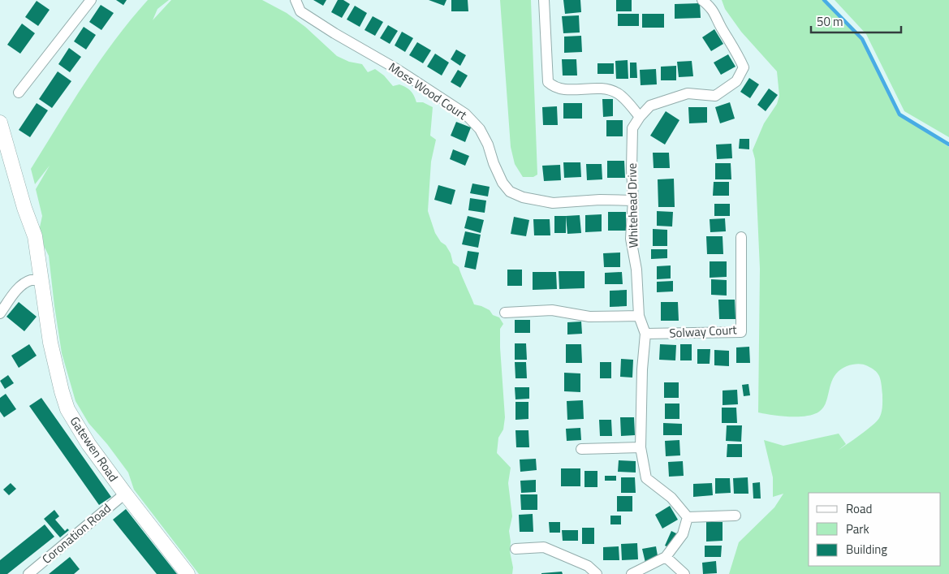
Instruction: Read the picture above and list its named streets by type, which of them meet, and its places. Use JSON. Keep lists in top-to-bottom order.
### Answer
{
  "streets": {
    "main road": ["Gatewen Road"],
    "street": [
      "Moss Wood Court",
      "Whitehead Drive",
      "Solway Court",
      "Coronation Road"
    ]
  },
  "crossings": [
    ["Moss Wood Court", "Whitehead Drive"],
    ["Whitehead Drive", "Solway Court"],
    ["Gatewen Road", "Coronation Road"]
  ],
  "legend": ["Road", "Park", "Building"],
  "scale_bar": "50 m"
}
